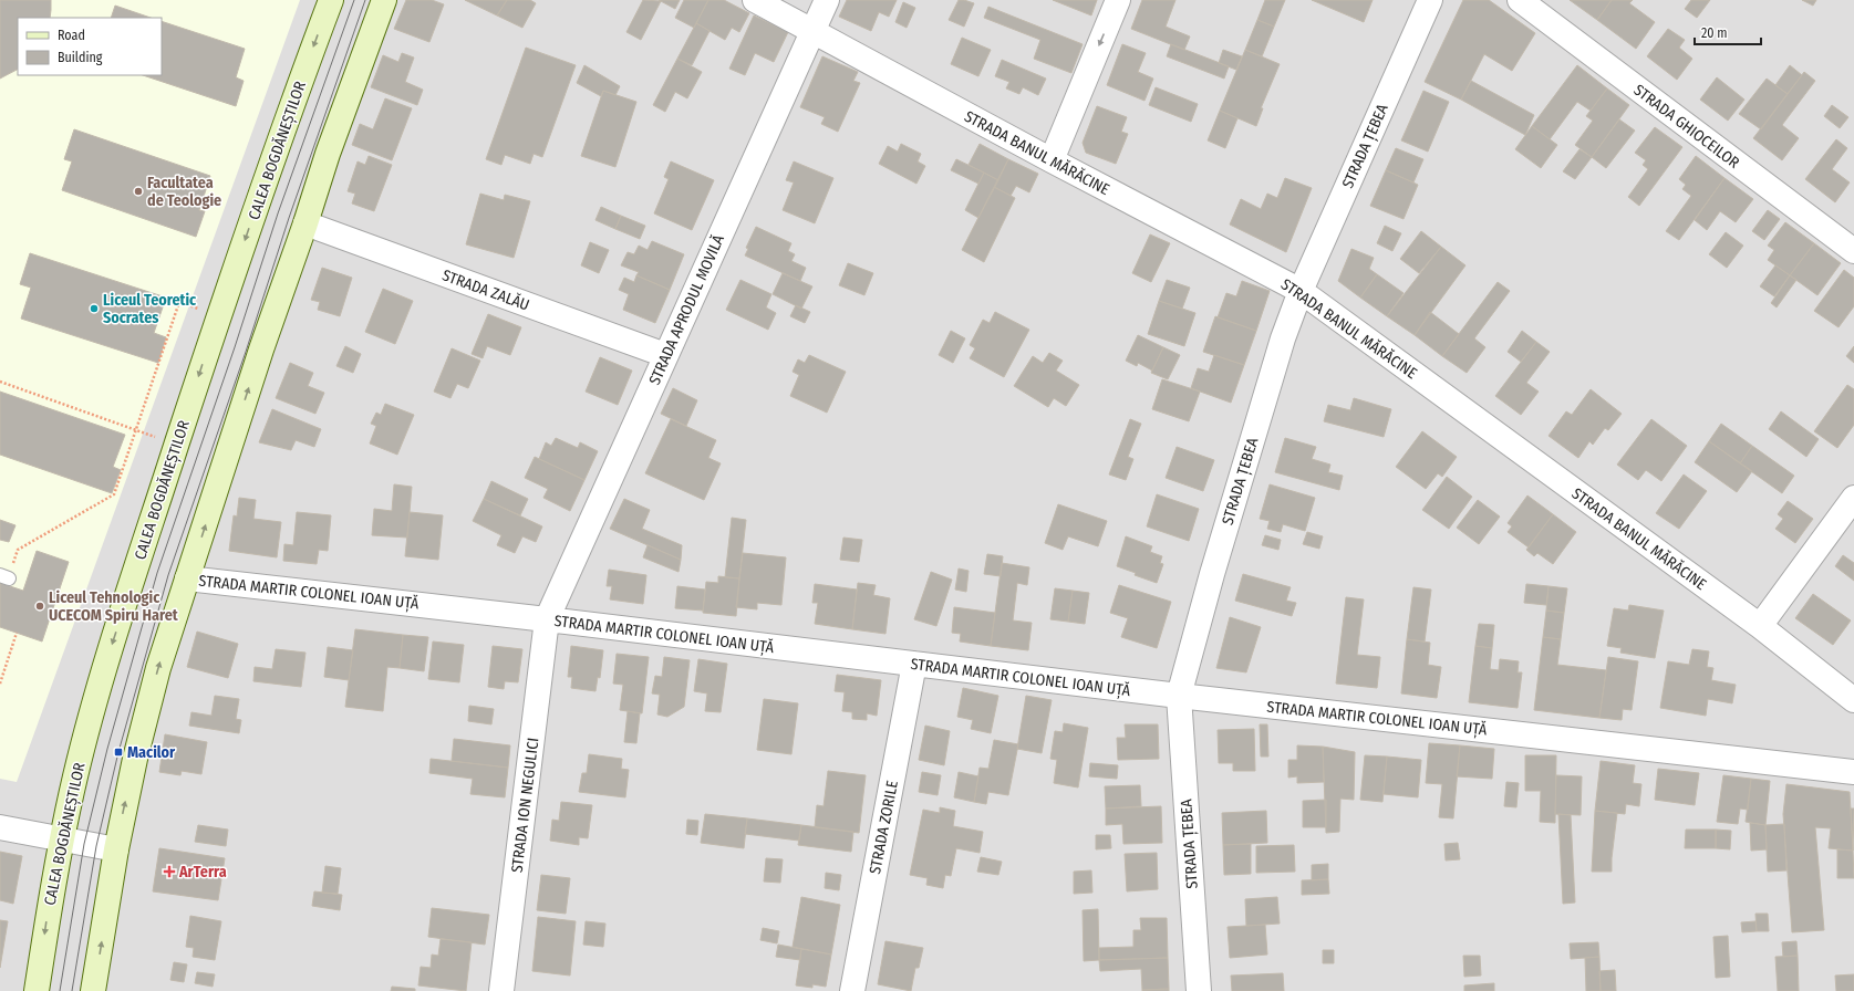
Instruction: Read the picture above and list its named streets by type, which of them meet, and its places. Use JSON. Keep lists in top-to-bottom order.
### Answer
{
  "streets": {
    "main road": ["CALEA BOGDĂNEȘTILOR"],
    "street": [
      "STRADA GHIOCEILOR",
      "STRADA ȚEBEA",
      "STRADA BANUL MĂRĂCINE",
      "STRADA ZALĂU",
      "STRADA APRODUL MOVILĂ",
      "STRADA MARTIR COLONEL IOAN UȚĂ",
      "STRADA ION NEGULICI",
      "STRADA ZORILE"
    ]
  },
  "crossings": [
    ["STRADA ȚEBEA", "STRADA BANUL MĂRĂCINE"],
    ["STRADA ȚEBEA", "STRADA MARTIR COLONEL IOAN UȚĂ"],
    ["STRADA BANUL MĂRĂCINE", "STRADA APRODUL MOVILĂ"],
    ["STRADA ZALĂU", "STRADA APRODUL MOVILĂ"],
    ["STRADA APRODUL MOVILĂ", "STRADA MARTIR COLONEL IOAN UȚĂ"],
    ["STRADA APRODUL MOVILĂ", "STRADA ION NEGULICI"],
    ["STRADA MARTIR COLONEL IOAN UȚĂ", "STRADA ION NEGULICI"],
    ["STRADA MARTIR COLONEL IOAN UȚĂ", "STRADA ZORILE"]
  ],
  "places": {
    "other": ["Facultatea de Teologie", "Liceul Teoretic Socrates", "Liceul Tehnologic UCECOM Spiru Haret"],
    "transit": ["Macilor"],
    "health": ["ArTerra"]
  },
  "legend": ["Road", "Building"],
  "scale_bar": "20 m"
}
